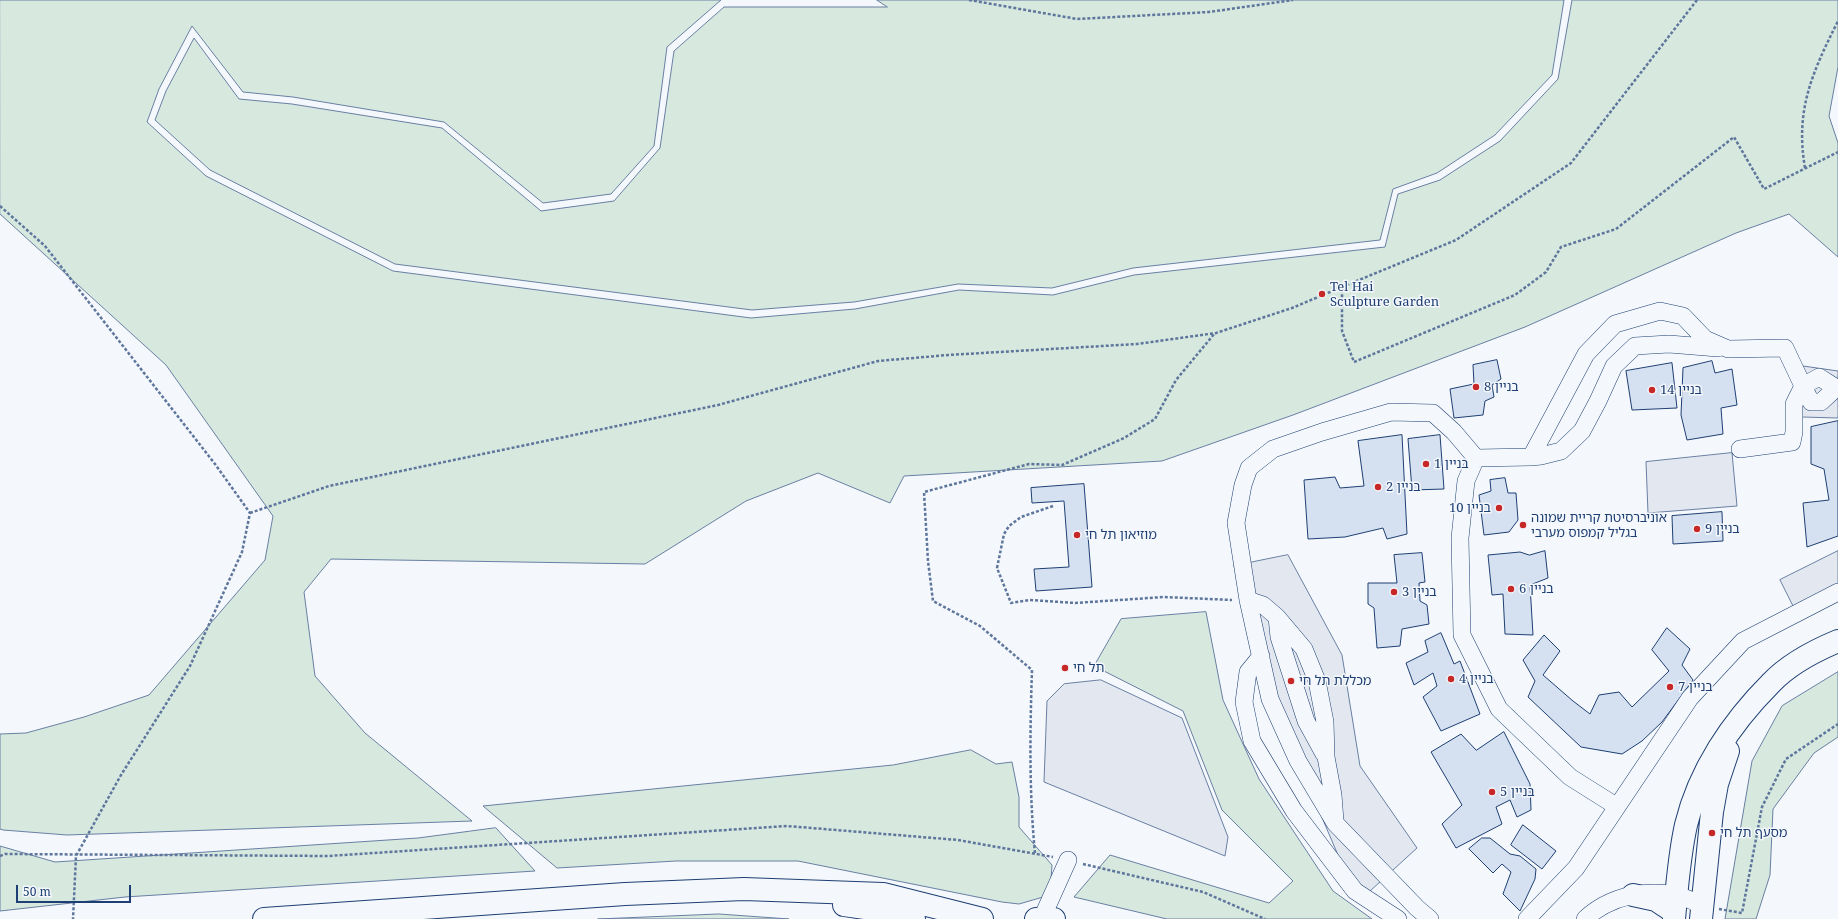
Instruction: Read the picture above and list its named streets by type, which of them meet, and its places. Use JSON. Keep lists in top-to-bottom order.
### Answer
{
  "places": [
    "Tel Hai Sculpture Garden",
    "בניין 8",
    "בניין 14",
    "בניין 1",
    "בניין 2",
    "בניין 10",
    "אוניברסיטת קריית שמונה בגליל קמפוס מערבי",
    "בניין 9",
    "מוזיאון תל חי",
    "בניין 6",
    "בניין 3",
    "תל חי",
    "בניין 4",
    "מכללת תל חי",
    "בניין 7",
    "בניין 5",
    "מסעף תל חי"
  ],
  "scale_bar": "50 m"
}
